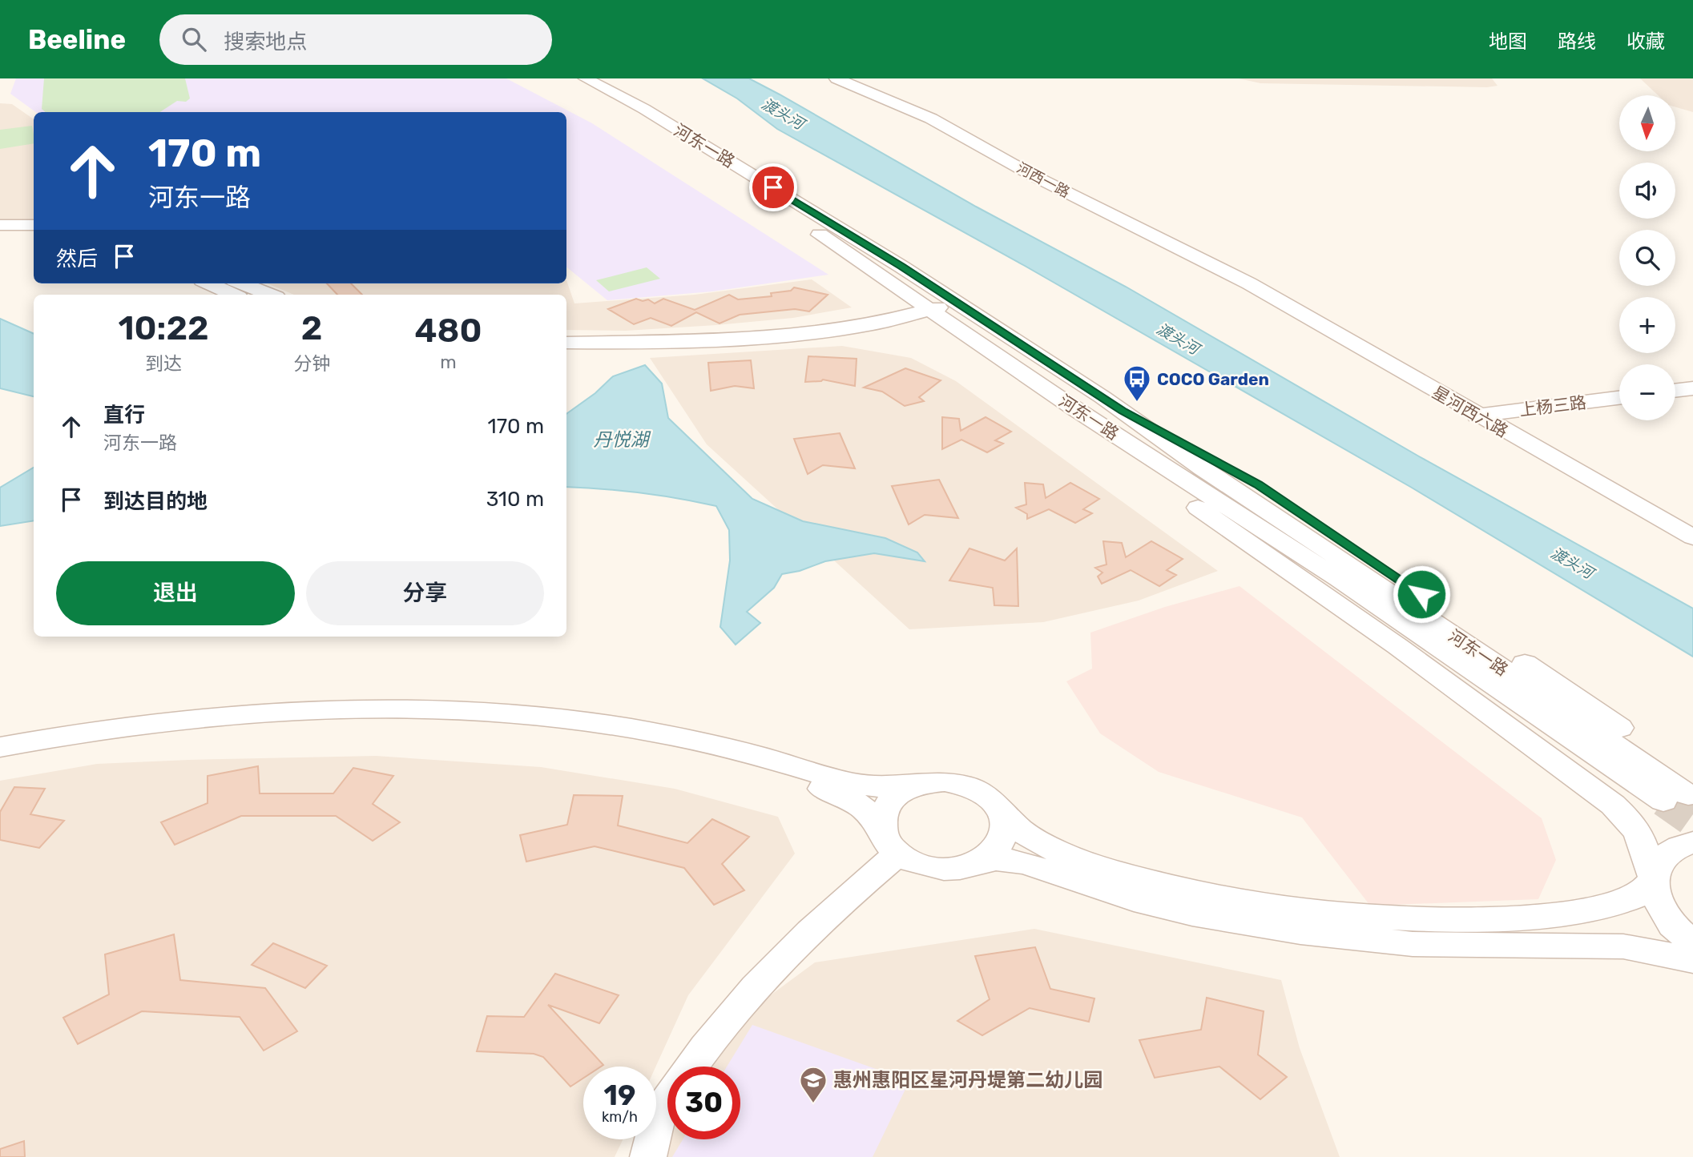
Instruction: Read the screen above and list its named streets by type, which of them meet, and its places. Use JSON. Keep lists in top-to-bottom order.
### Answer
{
  "streets": {
    "street": [
      "河东一路",
      "河西一路",
      "上杨三路",
      "星河西六路"
    ]
  },
  "crossings": [
    ["河西一路", "星河西六路"],
    ["上杨三路", "星河西六路"]
  ],
  "water": ["渡头河", "丹悦湖"],
  "places": {
    "bus stop": ["COCO Garden"],
    "school or university": ["惠州惠阳区星河丹堤第二幼儿园"]
  },
  "north": "bottom",
  "page": {
    "header": "Beeline",
    "search": "搜索地点",
    "nav": ["地图", "路线", "收藏"],
    "map_buttons": ["+", "−"],
    "turn": ["170 m", "河东一路"],
    "then": "然后",
    "eta": [
      "10:22",
      "到达",
      "2",
      "分钟",
      "480",
      "m"
    ],
    "list": [
      {
        "name": "直行",
        "note": "河东一路",
        "value": "170 m"
      },
      {
        "name": "到达目的地",
        "value": "310 m"
      }
    ],
    "buttons": ["退出", "分享"],
    "speed": "19 km/h",
    "limit": "30"
  }
}
